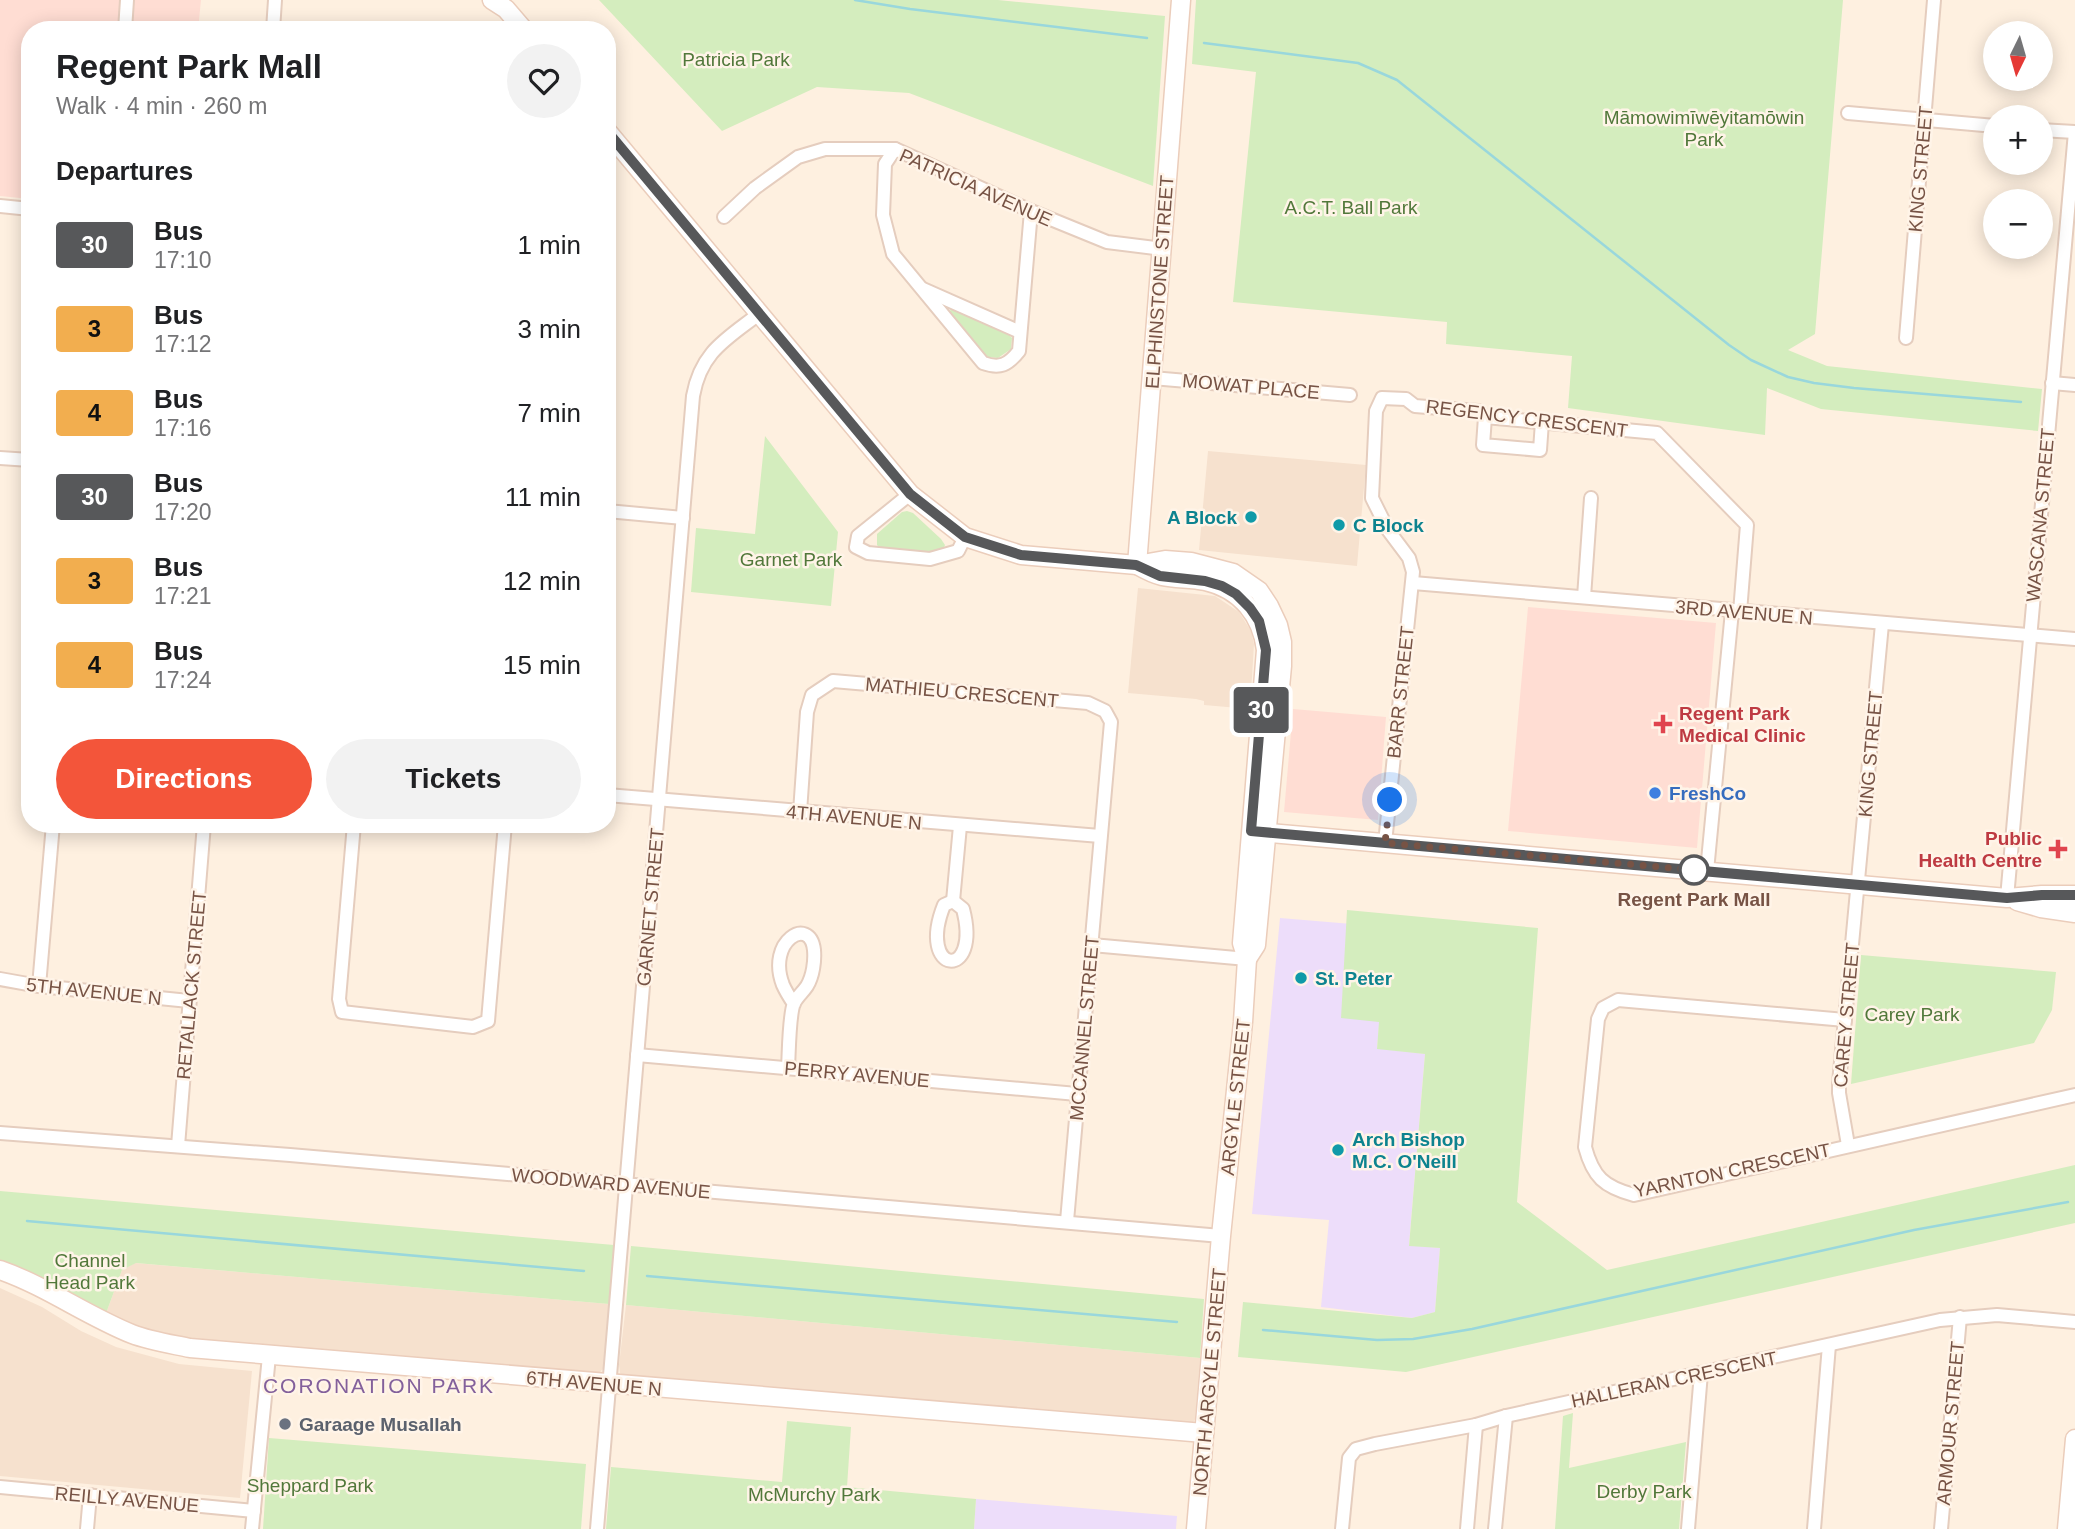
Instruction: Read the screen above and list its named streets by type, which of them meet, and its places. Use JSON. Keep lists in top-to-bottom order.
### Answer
{
  "streets": {
    "street": [
      "KING STREET",
      "PATRICIA AVENUE",
      "ELPHINSTONE STREET",
      "MOWAT PLACE",
      "REGENCY CRESCENT",
      "WASCANA STREET",
      "3RD AVENUE N",
      "MATHIEU CRESCENT",
      "BARR STREET",
      "4TH AVENUE N",
      "GARNET STREET",
      "RETALLACK STREET",
      "5TH AVENUE N",
      "CAREY STREET",
      "MCCANNEL STREET",
      "PERRY AVENUE",
      "ARGYLE STREET",
      "YARNTON CRESCENT",
      "WOODWARD AVENUE",
      "HALLERAN CRESCENT",
      "NORTH ARGYLE STREET",
      "6TH AVENUE N",
      "ARMOUR STREET",
      "REILLY AVENUE"
    ]
  },
  "crossings": [
    ["KING STREET", "3RD AVENUE N"],
    ["KING STREET", "CAREY STREET"],
    ["PATRICIA AVENUE", "ELPHINSTONE STREET"],
    ["ELPHINSTONE STREET", "MOWAT PLACE"],
    ["ELPHINSTONE STREET", "ARGYLE STREET"],
    ["REGENCY CRESCENT", "3RD AVENUE N"],
    ["REGENCY CRESCENT", "BARR STREET"],
    ["WASCANA STREET", "3RD AVENUE N"],
    ["3RD AVENUE N", "BARR STREET"],
    ["MATHIEU CRESCENT", "4TH AVENUE N"],
    ["MATHIEU CRESCENT", "MCCANNEL STREET"],
    ["4TH AVENUE N", "GARNET STREET"],
    ["4TH AVENUE N", "MCCANNEL STREET"],
    ["GARNET STREET", "PERRY AVENUE"],
    ["GARNET STREET", "WOODWARD AVENUE"],
    ["GARNET STREET", "6TH AVENUE N"],
    ["RETALLACK STREET", "5TH AVENUE N"],
    ["RETALLACK STREET", "WOODWARD AVENUE"],
    ["CAREY STREET", "YARNTON CRESCENT"],
    ["MCCANNEL STREET", "PERRY AVENUE"],
    ["MCCANNEL STREET", "WOODWARD AVENUE"],
    ["ARGYLE STREET", "WOODWARD AVENUE"],
    ["ARGYLE STREET", "NORTH ARGYLE STREET"],
    ["WOODWARD AVENUE", "NORTH ARGYLE STREET"],
    ["HALLERAN CRESCENT", "ARMOUR STREET"],
    ["NORTH ARGYLE STREET", "6TH AVENUE N"]
  ],
  "districts": ["CORONATION PARK"],
  "parks": [
    "Patricia Park",
    "Māmowimīwēyitamōwin Park",
    "A.C.T. Ball Park",
    "Garnet Park",
    "Carey Park",
    "Channel Head Park",
    "Sheppard Park",
    "Derby Park",
    "McMurchy Park"
  ],
  "places": {
    "other": [
      "A Block",
      "C Block",
      "FreshCo",
      "Regent Park Mall",
      "St. Peter",
      "Arch Bishop M.C. O'Neill",
      "Garaage Musallah"
    ],
    "health": ["Regent Park Medical Clinic", "Public Health Centre"]
  },
  "lines": ["bus line 30"],
  "north": "bottom",
  "page": {
    "on_map": "30",
    "map_buttons": ["+", "−"],
    "heading": [
      ["Regent Park Mall", "Walk · 4 min · 260 m"],
      "Departures"
    ],
    "list": [
      {
        "mark": "30",
        "name": "Bus",
        "note": "17:10",
        "value": "1 min"
      },
      {
        "mark": "3",
        "name": "Bus",
        "note": "17:12",
        "value": "3 min"
      },
      {
        "mark": "4",
        "name": "Bus",
        "note": "17:16",
        "value": "7 min"
      },
      {
        "mark": "30",
        "name": "Bus",
        "note": "17:20",
        "value": "11 min"
      },
      {
        "mark": "3",
        "name": "Bus",
        "note": "17:21",
        "value": "12 min"
      },
      {
        "mark": "4",
        "name": "Bus",
        "note": "17:24",
        "value": "15 min"
      }
    ],
    "buttons": ["Directions", "Tickets"]
  }
}
